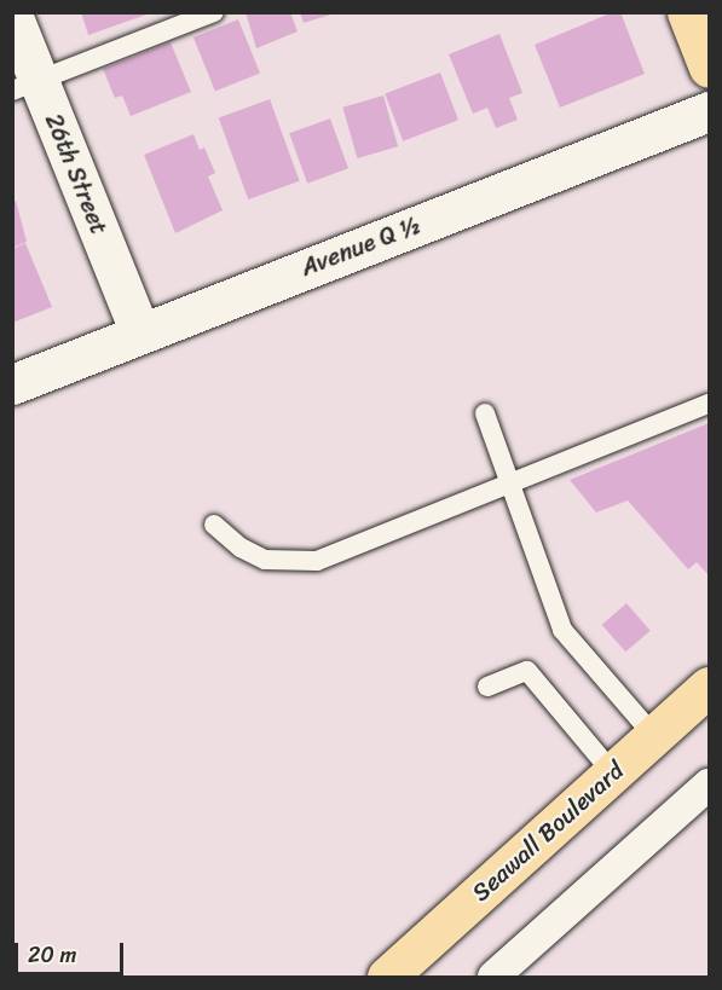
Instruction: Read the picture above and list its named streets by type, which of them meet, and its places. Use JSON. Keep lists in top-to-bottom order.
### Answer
{
  "streets": {
    "main road": ["Seawall Boulevard"],
    "street": ["26th Street", "Avenue Q ½"]
  },
  "crossings": [
    ["26th Street", "Avenue Q ½"]
  ],
  "scale_bar": "20 m"
}
